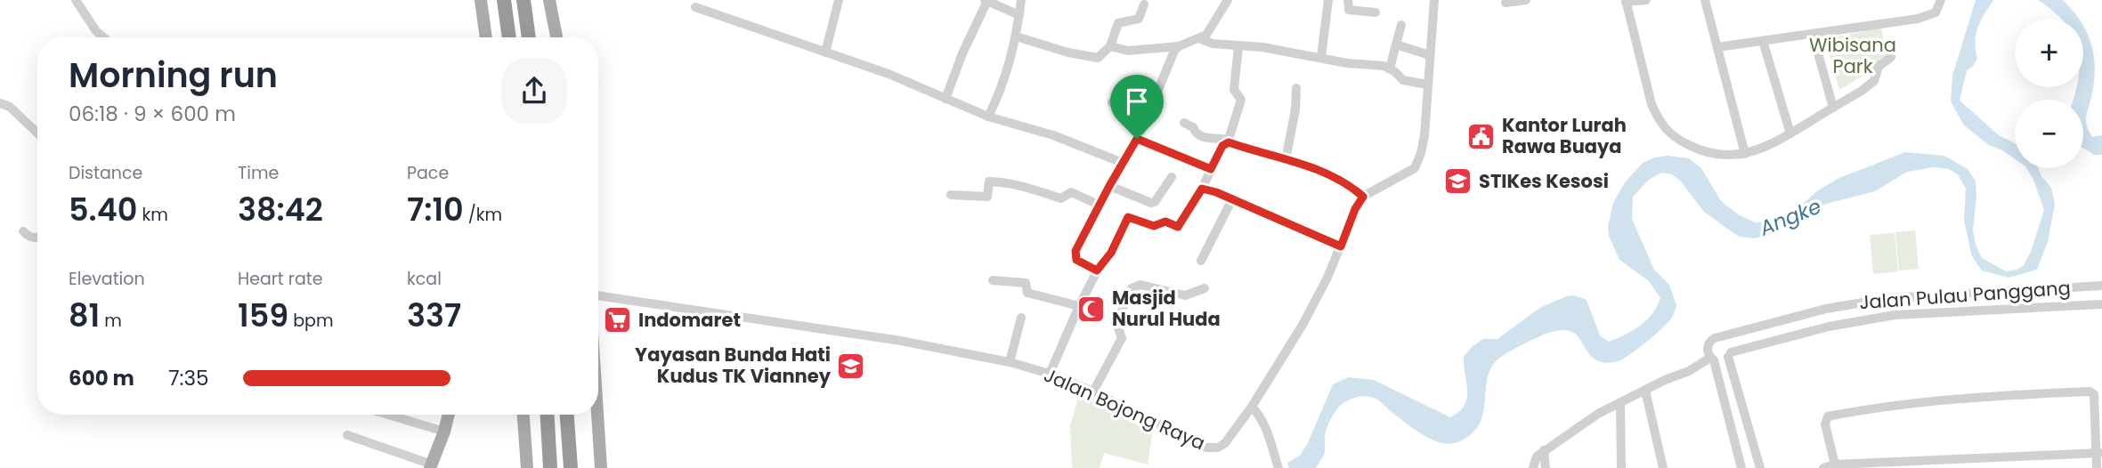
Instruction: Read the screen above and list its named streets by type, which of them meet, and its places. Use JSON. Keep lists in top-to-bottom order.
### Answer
{
  "streets": {
    "street": ["Jalan Pulau Panggang", "Jalan Bojong Raya"]
  },
  "water": ["Angke"],
  "parks": ["Wibisana Park"],
  "places": {
    "public building": ["Kantor Lurah Rawa Buaya"],
    "school or university": ["STIKes Kesosi", "Yayasan Bunda Hati Kudus TK Vianney"],
    "mosque": ["Masjid Nurul Huda"],
    "supermarket": ["Indomaret"]
  },
  "page": {
    "map_buttons": ["+", "−"],
    "heading": ["Morning run", "06:18 · 9 × 600 m"],
    "stats": [
      ["Distance", "5.40 km"],
      ["Time", "38:42"],
      ["Pace", "7:10 /km"],
      ["Elevation", "81 m"],
      ["Heart rate", "159 bpm"],
      ["kcal", "337"]
    ],
    "list": [
      {
        "name": "600 m",
        "note": "7:35"
      }
    ]
  }
}
